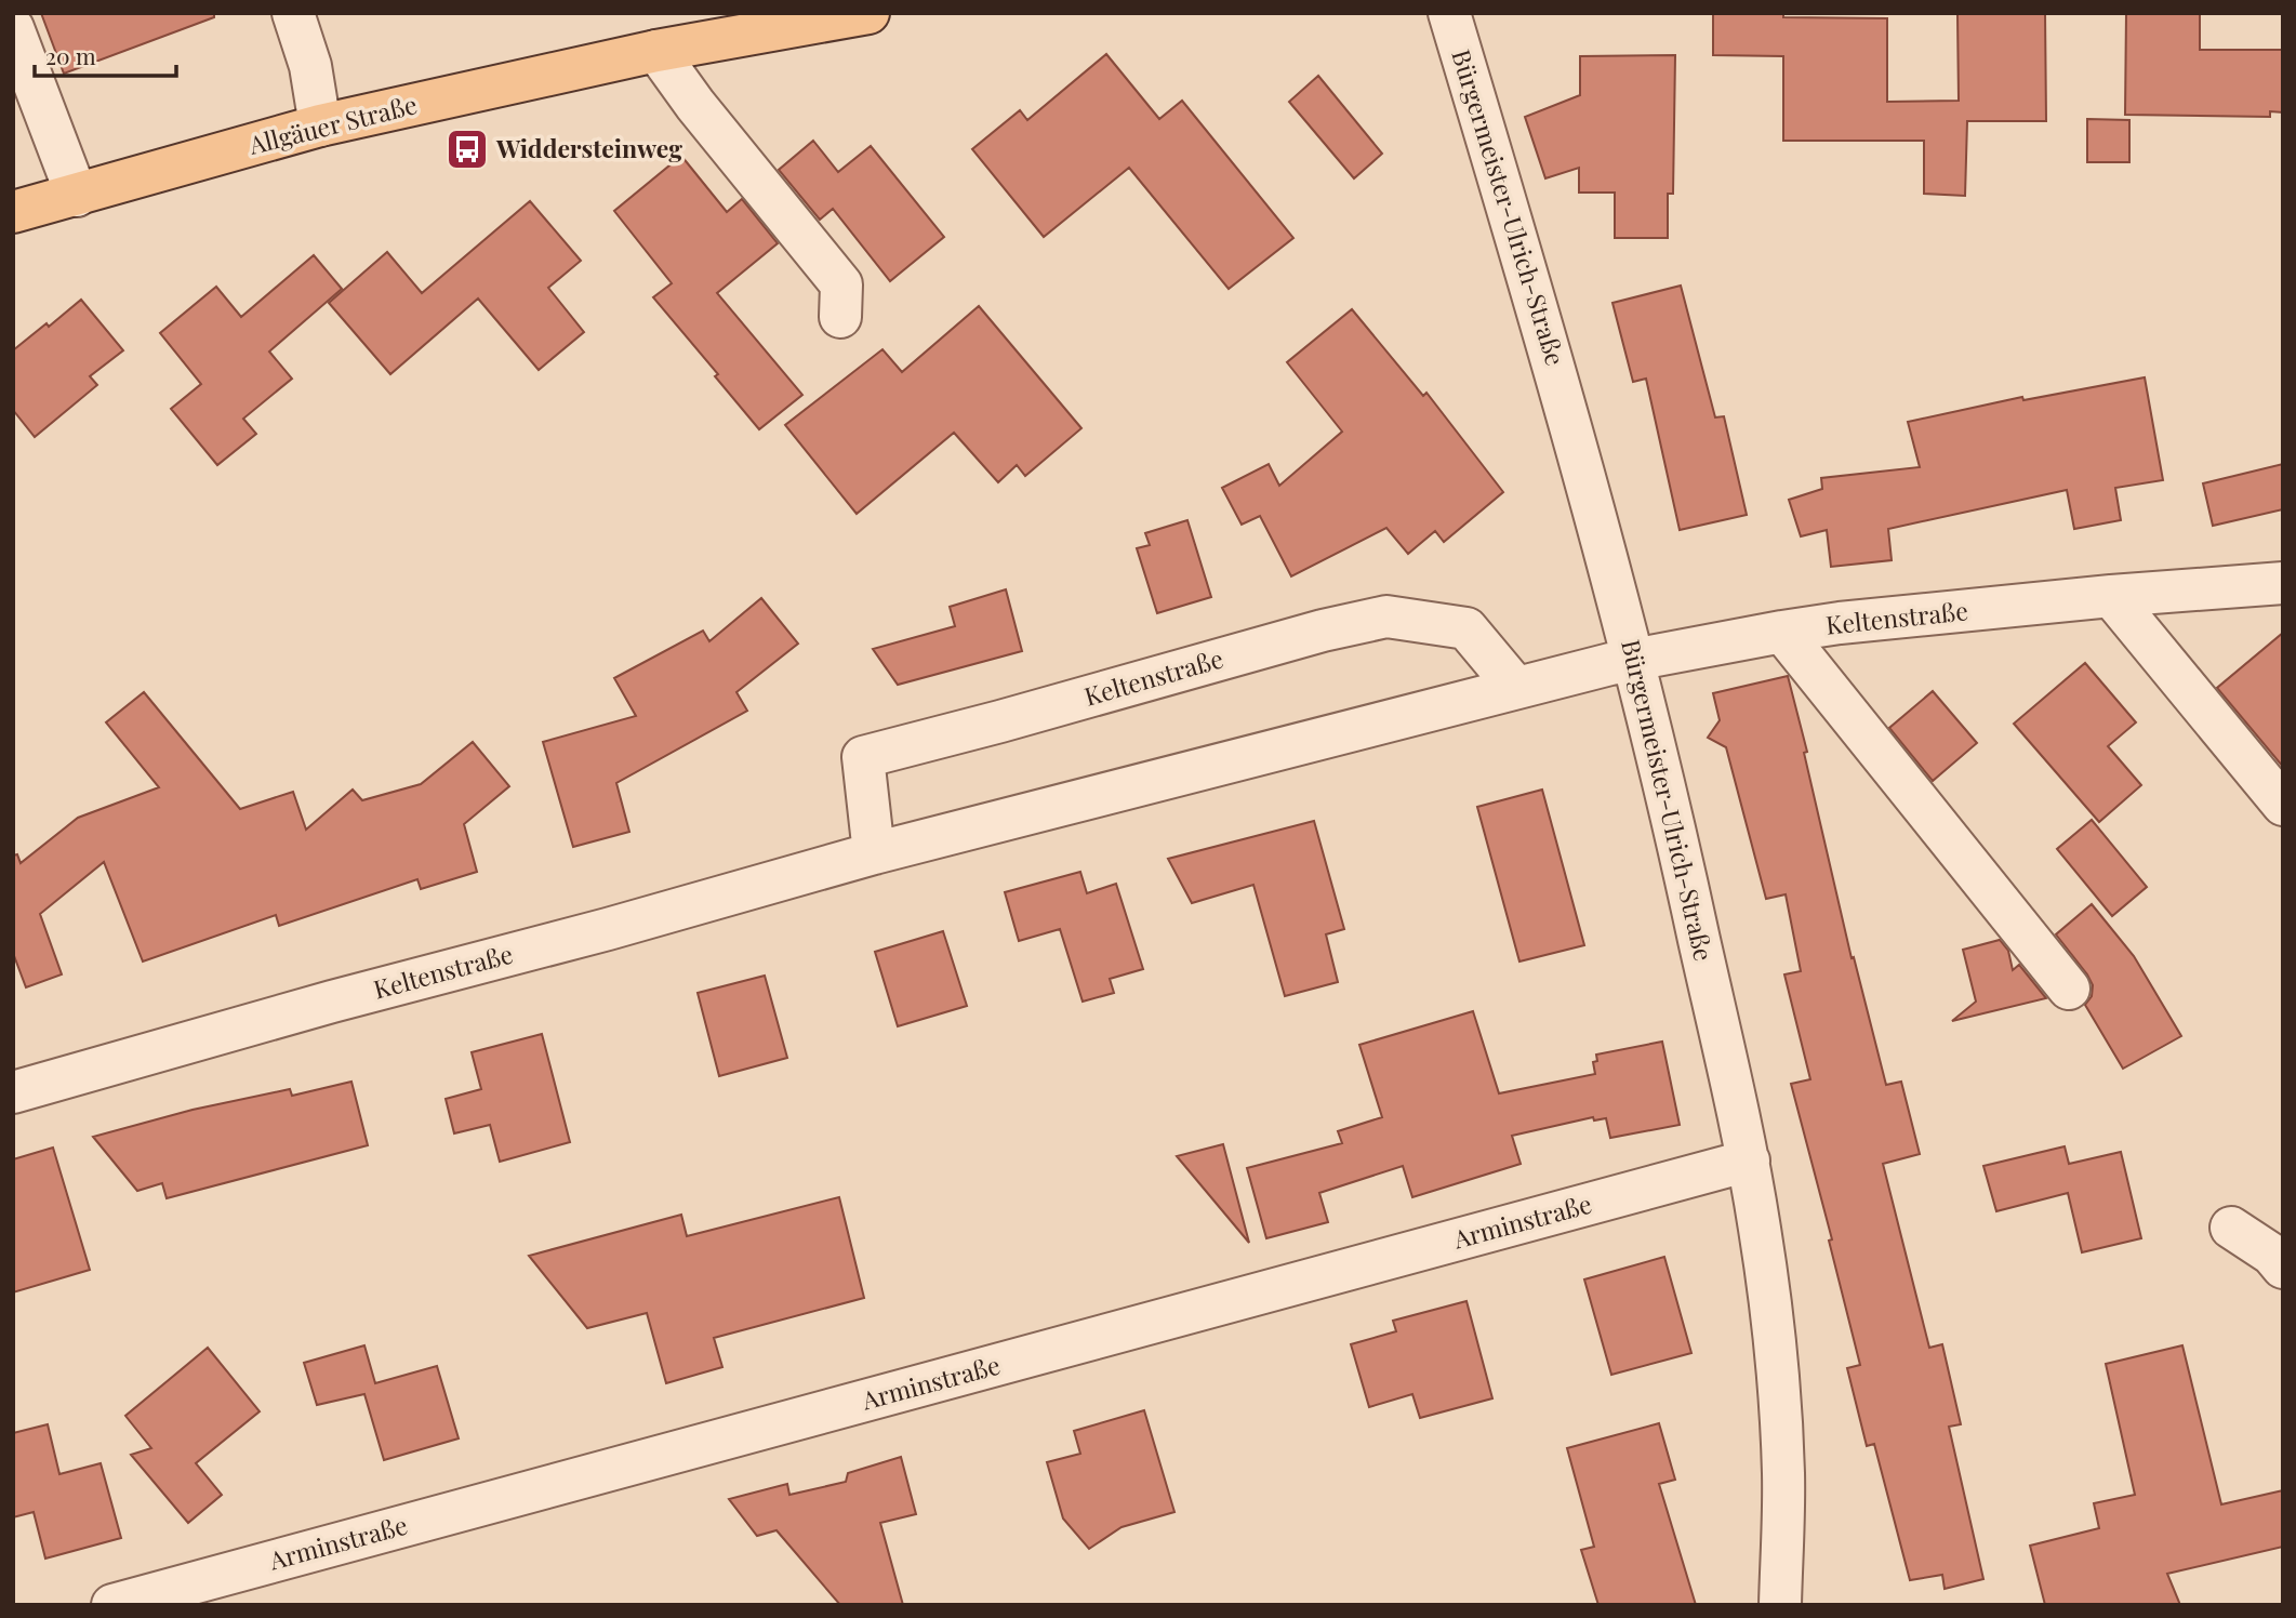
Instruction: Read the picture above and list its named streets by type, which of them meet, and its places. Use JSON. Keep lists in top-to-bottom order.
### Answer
{
  "streets": {
    "main road": ["Allgäuer Straße"],
    "street": ["Bürgermeister-Ulrich-Straße", "Keltenstraße", "Arminstraße"]
  },
  "crossings": [
    ["Bürgermeister-Ulrich-Straße", "Keltenstraße"],
    ["Bürgermeister-Ulrich-Straße", "Arminstraße"]
  ],
  "places": {
    "bus stop": ["Widdersteinweg"]
  },
  "scale_bar": "20 m"
}
